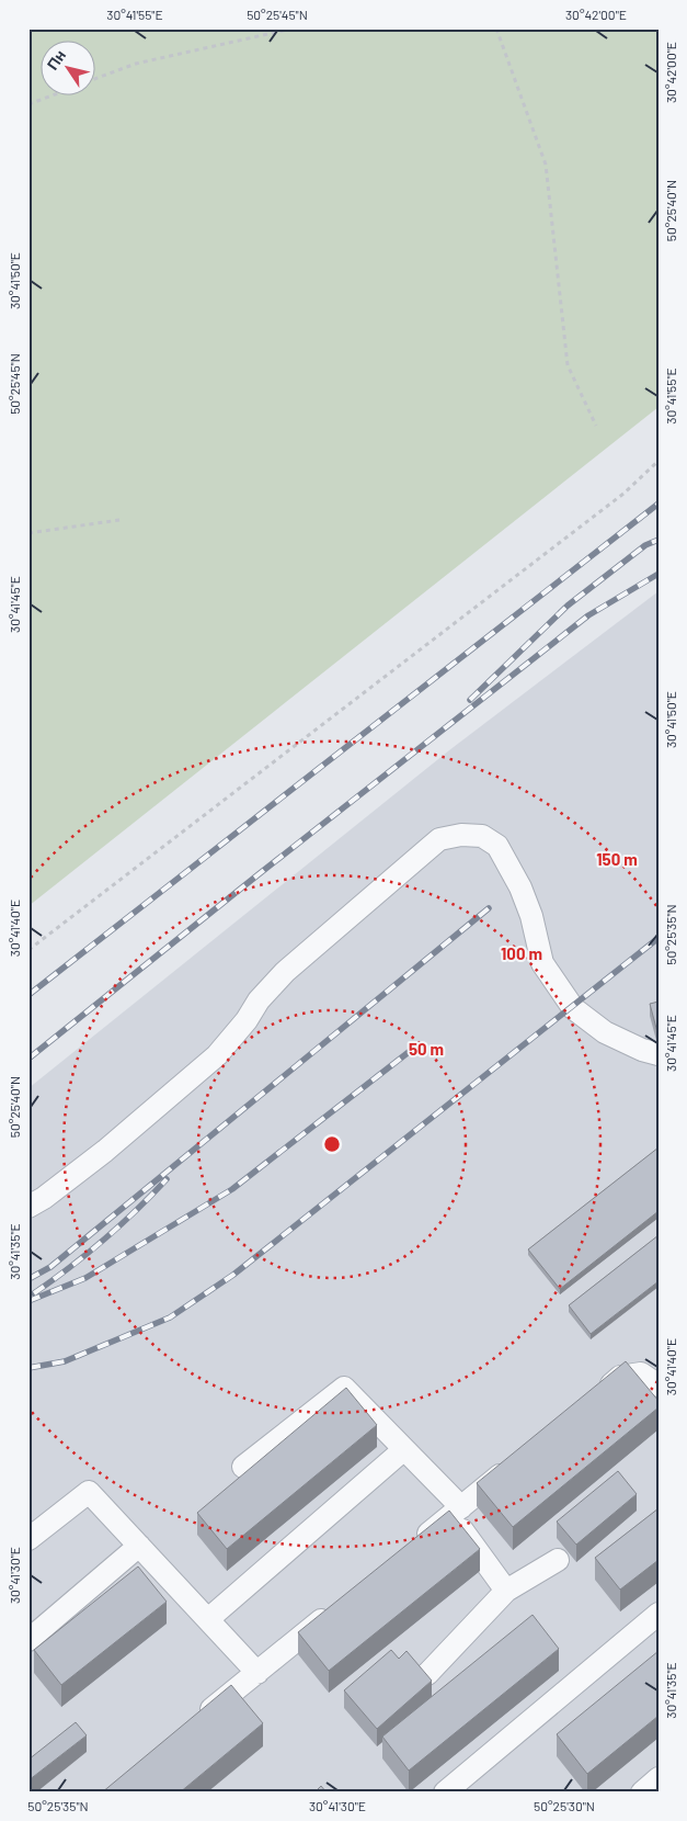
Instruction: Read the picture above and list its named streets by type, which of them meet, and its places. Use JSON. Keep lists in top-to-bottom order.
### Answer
{
  "north": "top left",
  "coordinates": [
    "30°41'55\"E",
    "50°25'45\"N",
    "30°42'00\"E",
    "50°25'40\"N",
    "30°41'50\"E",
    "30°41'45\"E",
    "30°41'40\"E",
    "50°25'35\"N",
    "30°41'35\"E",
    "30°41'30\"E",
    "50°25'30\"N"
  ],
  "rings": ["150 m", "100 m", "50 m"]
}
